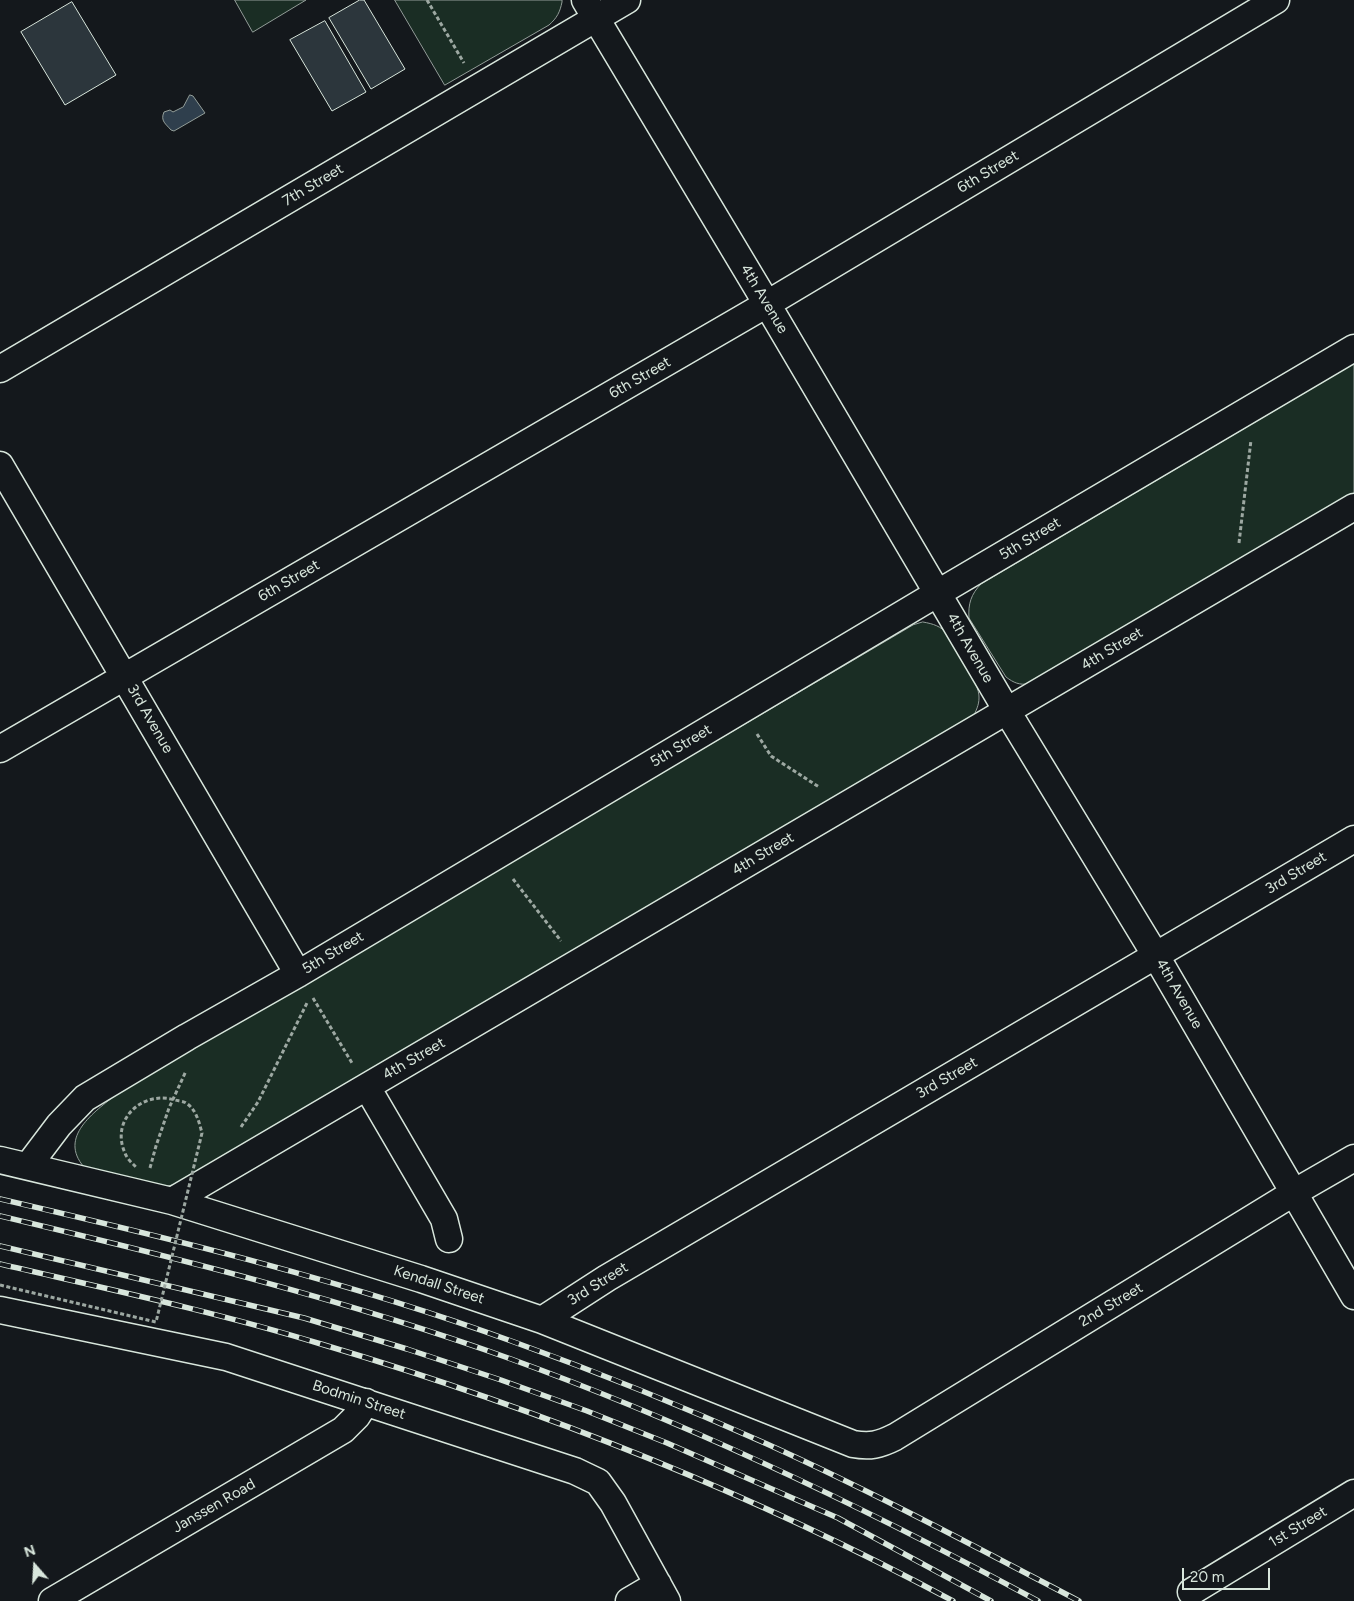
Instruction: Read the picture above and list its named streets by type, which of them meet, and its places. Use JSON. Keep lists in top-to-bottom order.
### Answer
{
  "streets": {
    "street": [
      "6th Street",
      "7th Street",
      "4th Avenue",
      "5th Street",
      "4th Street",
      "3rd Avenue",
      "3rd Street",
      "Kendall Street",
      "2nd Street",
      "Bodmin Street",
      "Janssen Road",
      "1st Street"
    ]
  },
  "crossings": [
    ["6th Street", "4th Avenue"],
    ["6th Street", "3rd Avenue"],
    ["7th Street", "4th Avenue"],
    ["4th Avenue", "5th Street"],
    ["4th Avenue", "4th Street"],
    ["4th Avenue", "3rd Street"],
    ["4th Avenue", "2nd Street"],
    ["5th Street", "3rd Avenue"],
    ["5th Street", "Kendall Street"],
    ["4th Street", "Kendall Street"],
    ["3rd Street", "Kendall Street"],
    ["Kendall Street", "2nd Street"],
    ["Bodmin Street", "Janssen Road"]
  ],
  "scale_bar": "20 m",
  "north": "top"
}
